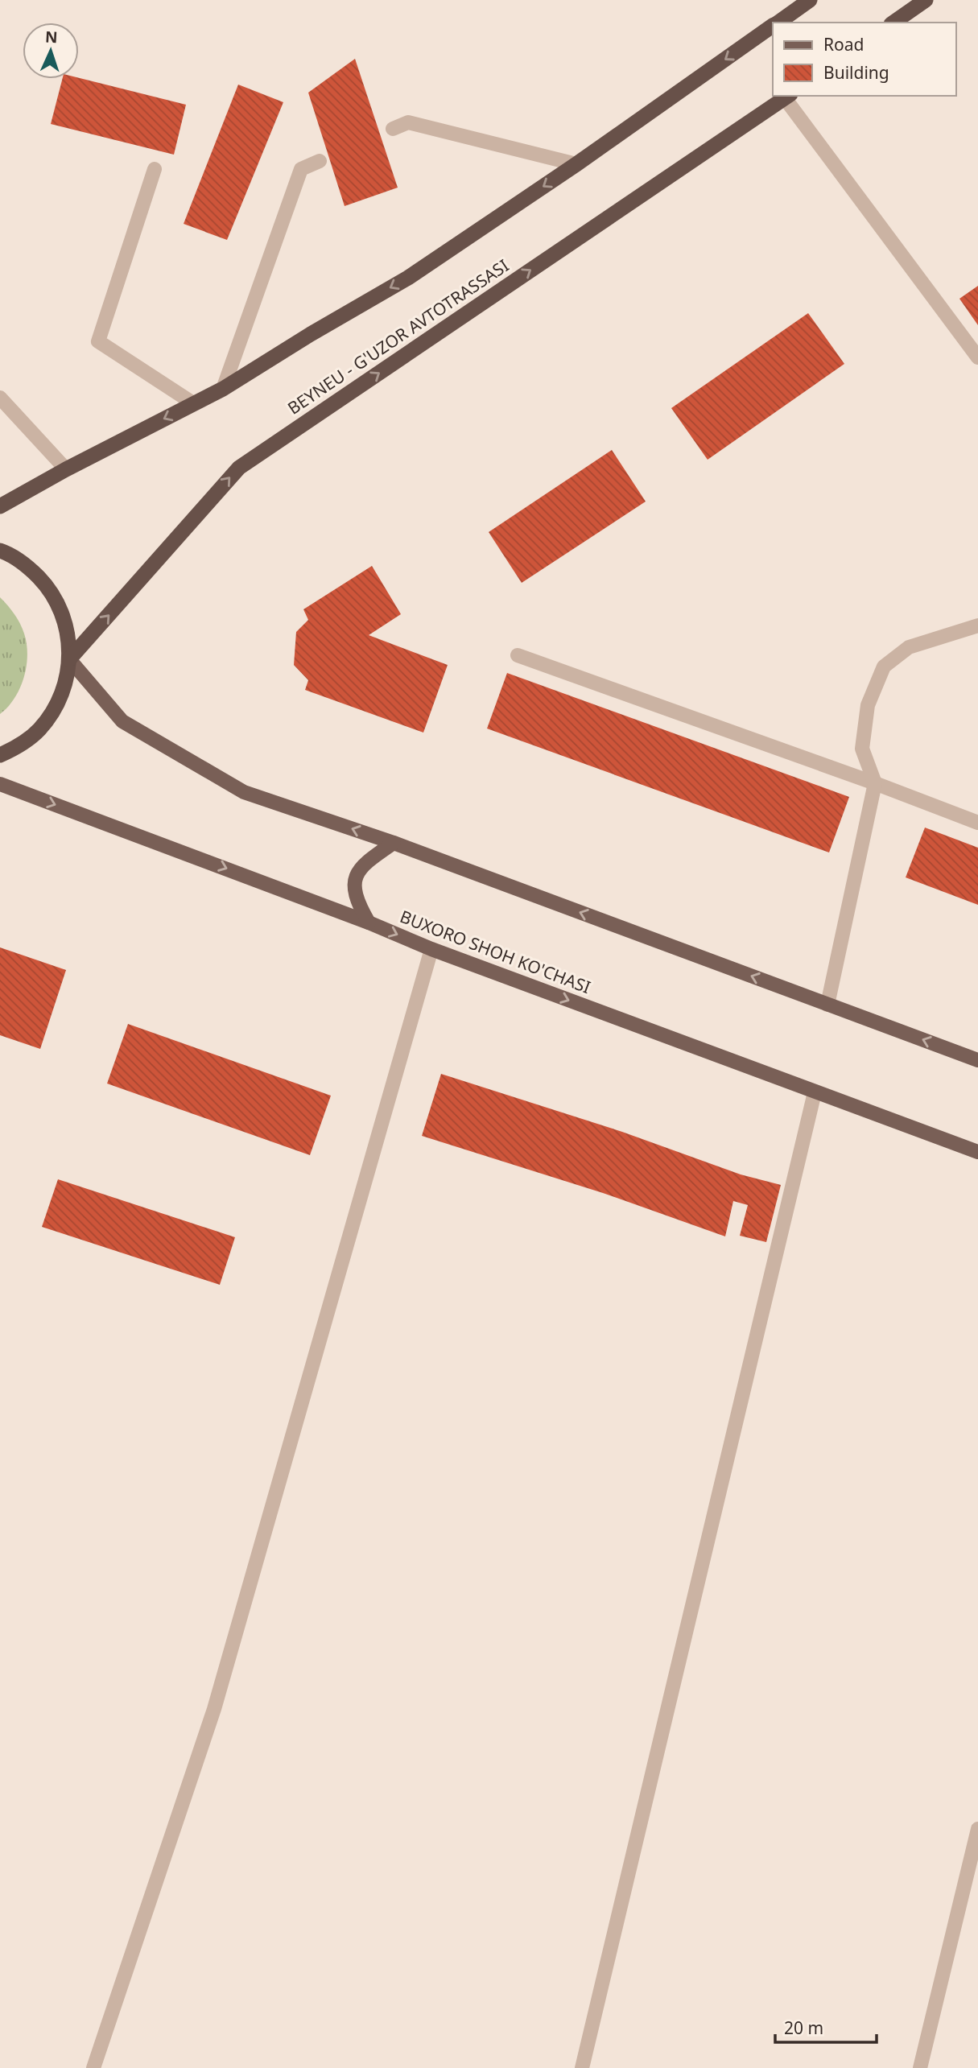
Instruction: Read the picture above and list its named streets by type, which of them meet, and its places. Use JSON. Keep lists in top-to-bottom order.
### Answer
{
  "streets": {
    "highway": ["BEYNEU - G'UZOR AVTOTRASSASI"],
    "main road": ["BUXORO SHOH KO'CHASI"]
  },
  "legend": ["Road", "Building"],
  "scale_bar": "20 m",
  "north": "top"
}
